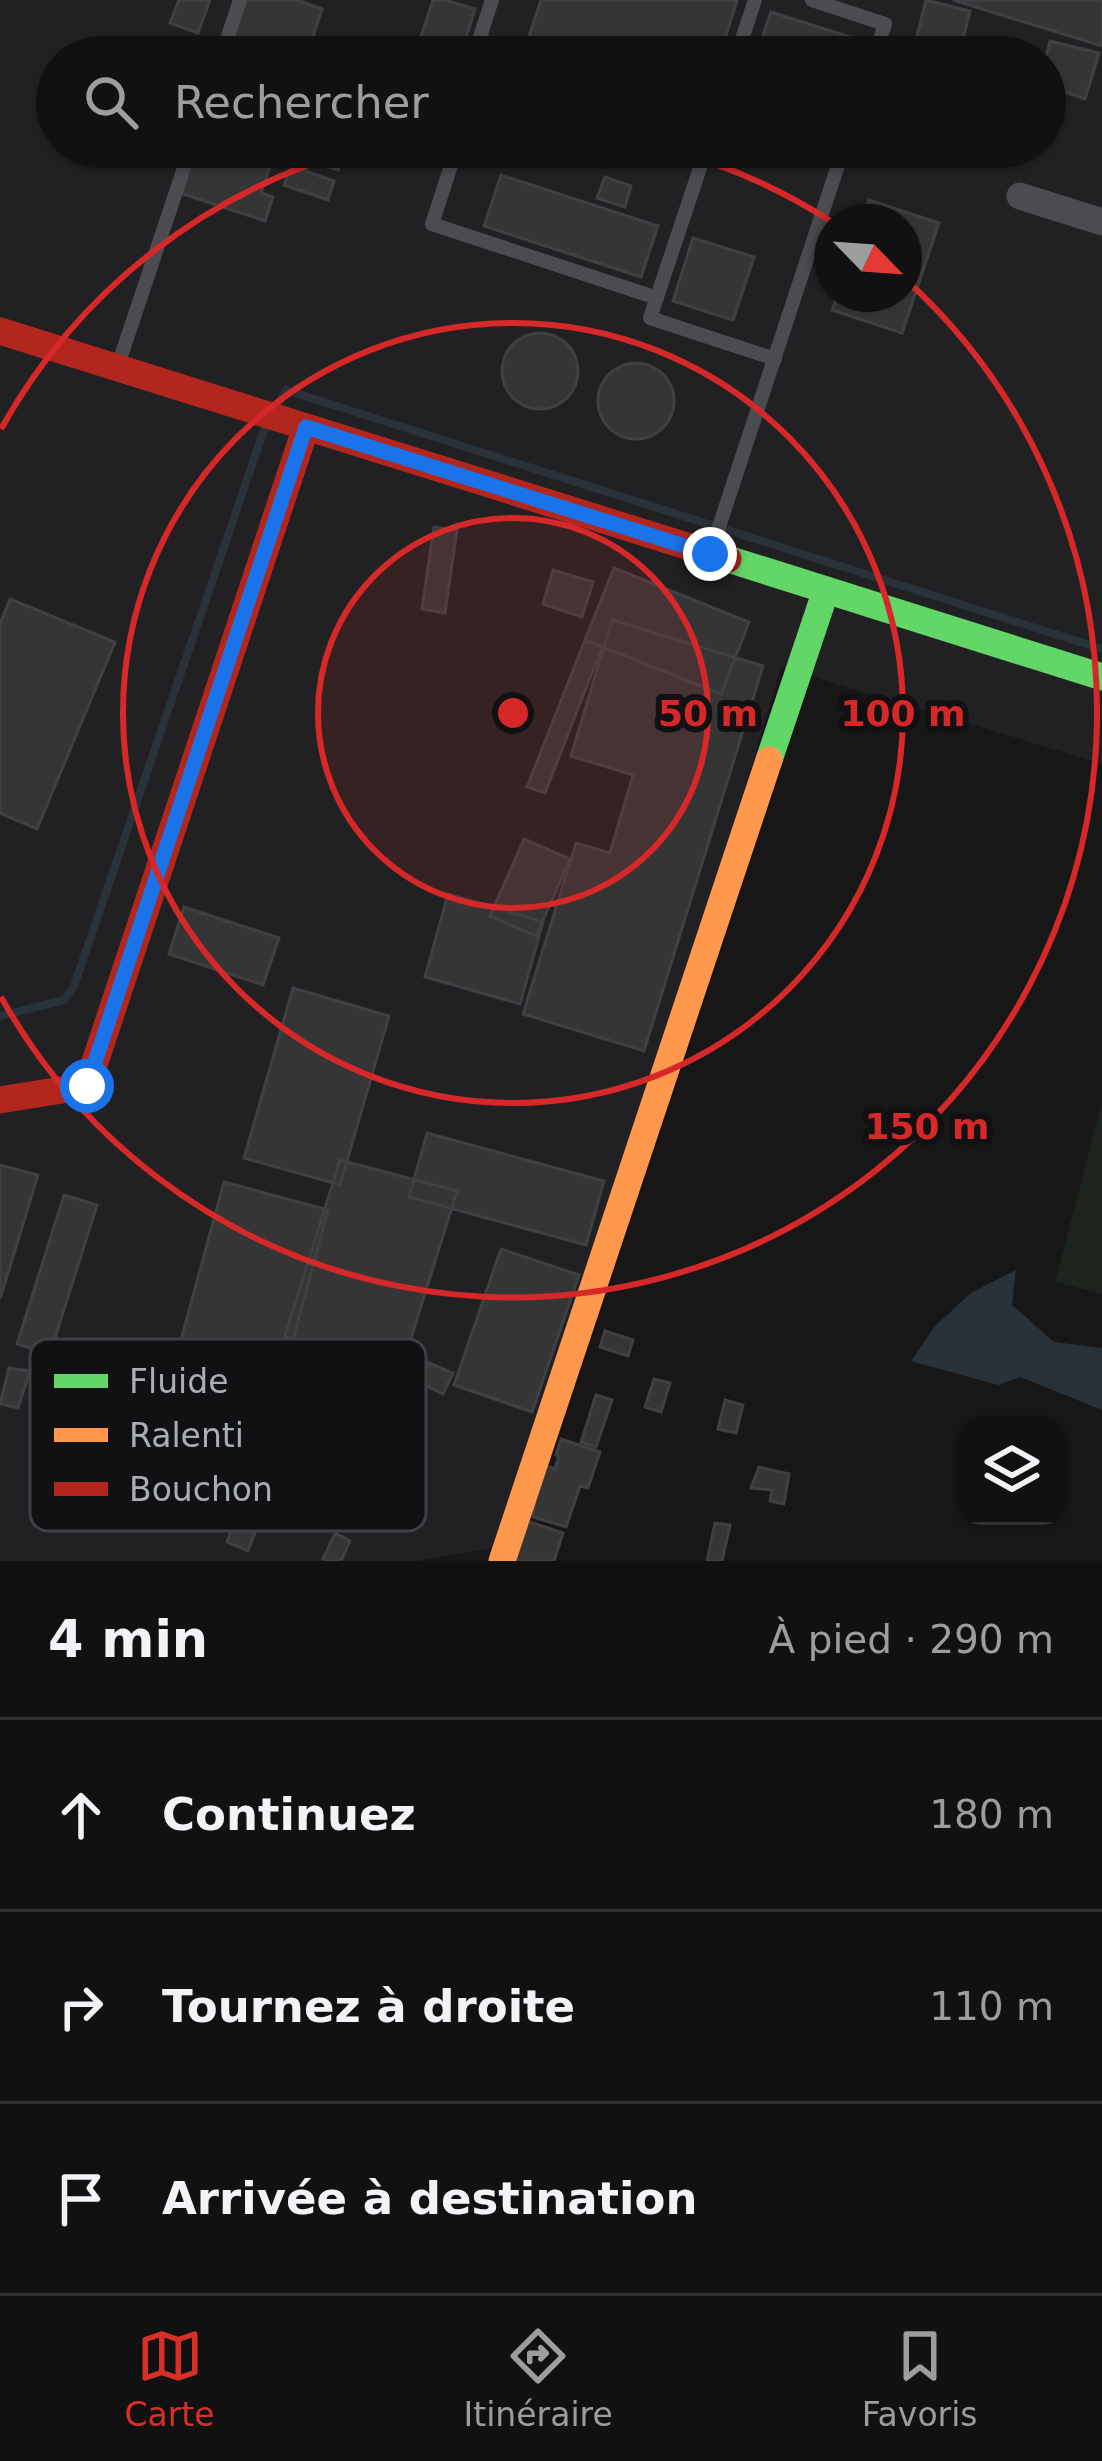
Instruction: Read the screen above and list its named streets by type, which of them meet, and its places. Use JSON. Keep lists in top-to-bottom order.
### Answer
{
  "legend": ["Fluide", "Ralenti", "Bouchon"],
  "north": "bottom right",
  "page": {
    "search": "Rechercher",
    "heading": ["4 min", "À pied · 290 m"],
    "list": [
      ["Continuez", "180 m"],
      ["Tournez à droite", "110 m"],
      "Arrivée à destination"
    ],
    "nav": ["Carte", "Itinéraire", "Favoris"]
  },
  "rings": ["50 m", "100 m", "150 m"]
}
